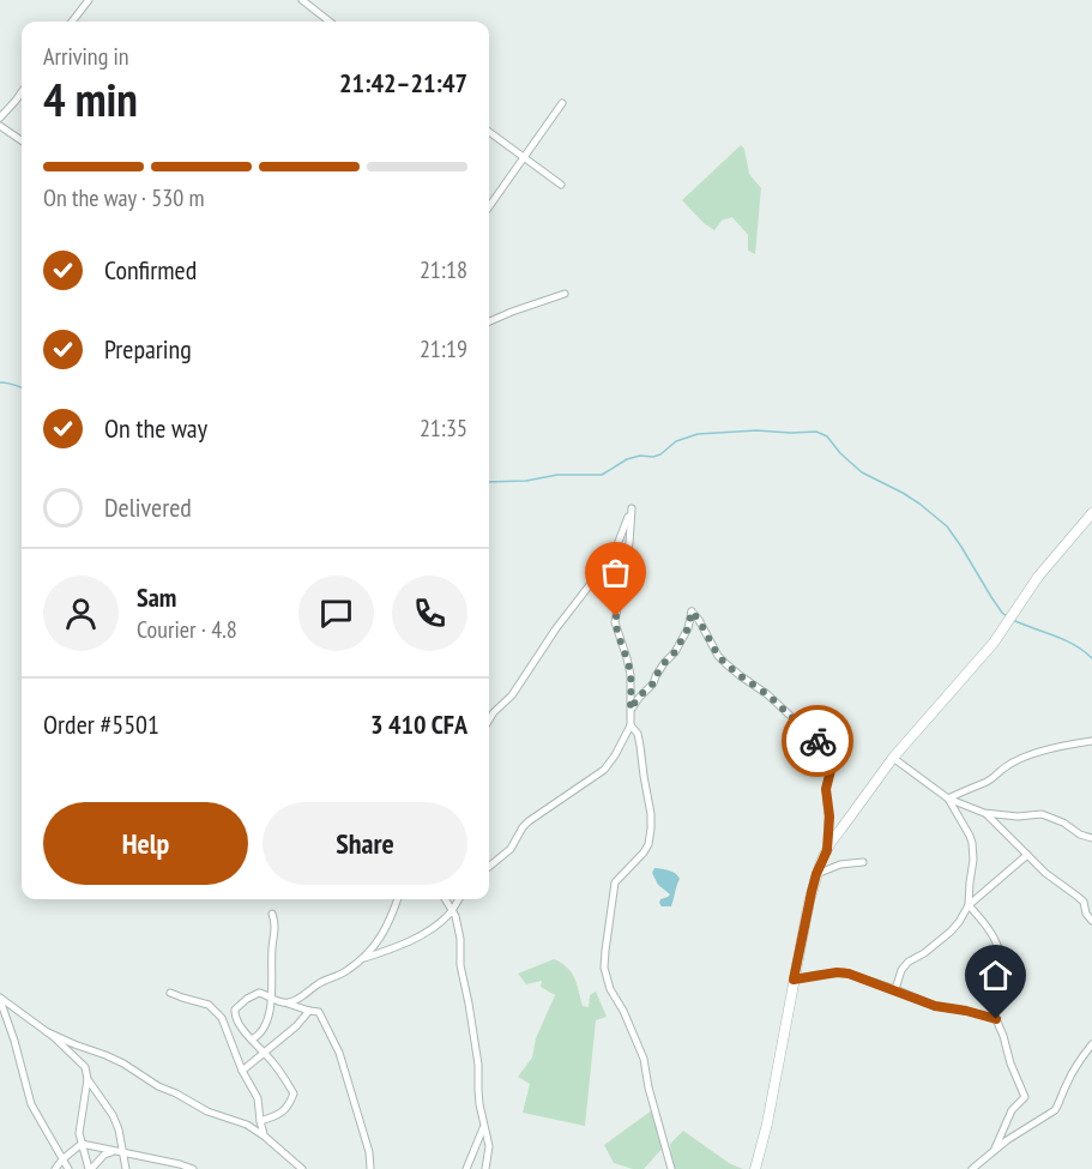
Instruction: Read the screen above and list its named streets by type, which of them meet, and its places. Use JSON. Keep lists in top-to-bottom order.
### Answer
{
  "page": {
    "heading": ["4 min", "Arriving in", "21:42–21:47"],
    "panel": [
      "Sam",
      "Courier · 4.8",
      "Order #5501",
      "3 410 CFA"
    ],
    "bar": "On the way · 530 m",
    "list": [
      ["Confirmed", "21:18"],
      ["Preparing", "21:19"],
      ["On the way", "21:35"],
      "Delivered"
    ],
    "buttons": ["Help", "Share"]
  }
}
